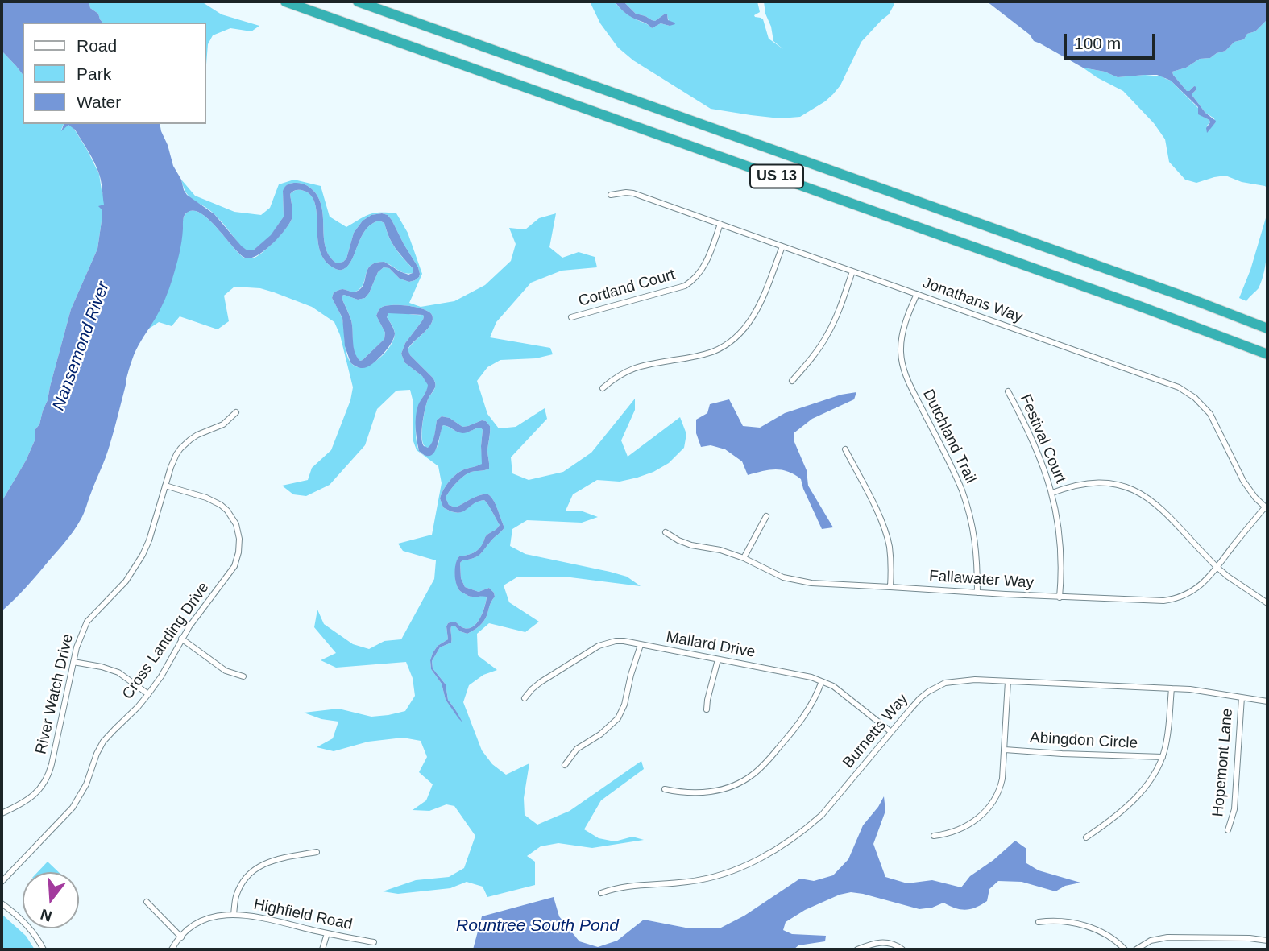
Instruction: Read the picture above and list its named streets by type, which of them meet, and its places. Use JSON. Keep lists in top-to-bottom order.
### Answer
{
  "streets": {
    "highway": ["US 13"],
    "street": [
      "Cortland Court",
      "Jonathans Way",
      "Dutchland Trail",
      "Festival Court",
      "Fallawater Way",
      "Cross Landing Drive",
      "Mallard Drive",
      "River Watch Drive",
      "Burnetts Way",
      "Abingdon Circle",
      "Hopemont Lane",
      "Highfield Road"
    ]
  },
  "crossings": [
    ["Cortland Court", "Jonathans Way"],
    ["Jonathans Way", "Dutchland Trail"],
    ["Jonathans Way", "Fallawater Way"],
    ["Dutchland Trail", "Fallawater Way"],
    ["Festival Court", "Fallawater Way"],
    ["Cross Landing Drive", "River Watch Drive"],
    ["Mallard Drive", "Burnetts Way"],
    ["Burnetts Way", "Hopemont Lane"]
  ],
  "water": ["Nansemond River", "Rountree South Pond"],
  "legend": ["Road", "Park", "Water"],
  "scale_bar": "100 m",
  "north": "bottom"
}
